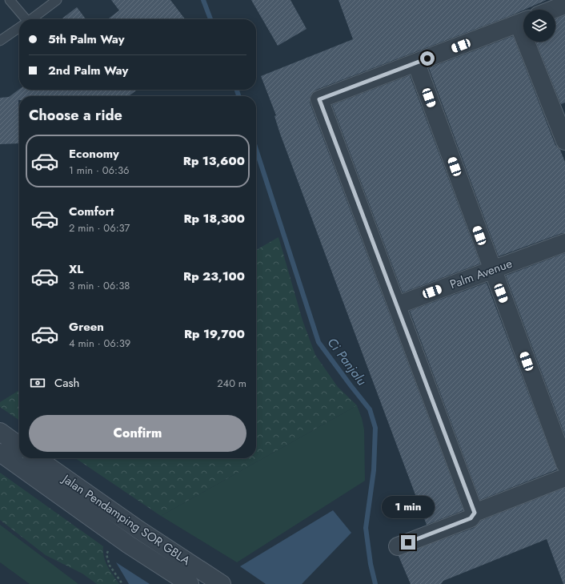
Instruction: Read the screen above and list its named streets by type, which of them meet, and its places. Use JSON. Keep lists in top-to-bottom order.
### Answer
{
  "streets": {
    "street": ["Palm Avenue", "Jalan Pendamping SOR GBLA"]
  },
  "water": ["Ci Panjalu"],
  "page": {
    "banner": ["5th Palm Way", "2nd Palm Way"],
    "heading": "Choose a ride",
    "list": [
      {
        "name": "Economy",
        "note": "1 min · 06:36",
        "value": "Rp 13,600"
      },
      {
        "name": "Comfort",
        "note": "2 min · 06:37",
        "value": "Rp 18,300"
      },
      {
        "name": "XL",
        "note": "3 min · 06:38",
        "value": "Rp 23,100"
      },
      {
        "name": "Green",
        "note": "4 min · 06:39",
        "value": "Rp 19,700"
      }
    ],
    "pay": ["Cash", "240 m"],
    "buttons": "Confirm",
    "bubble": "1 min"
  }
}
